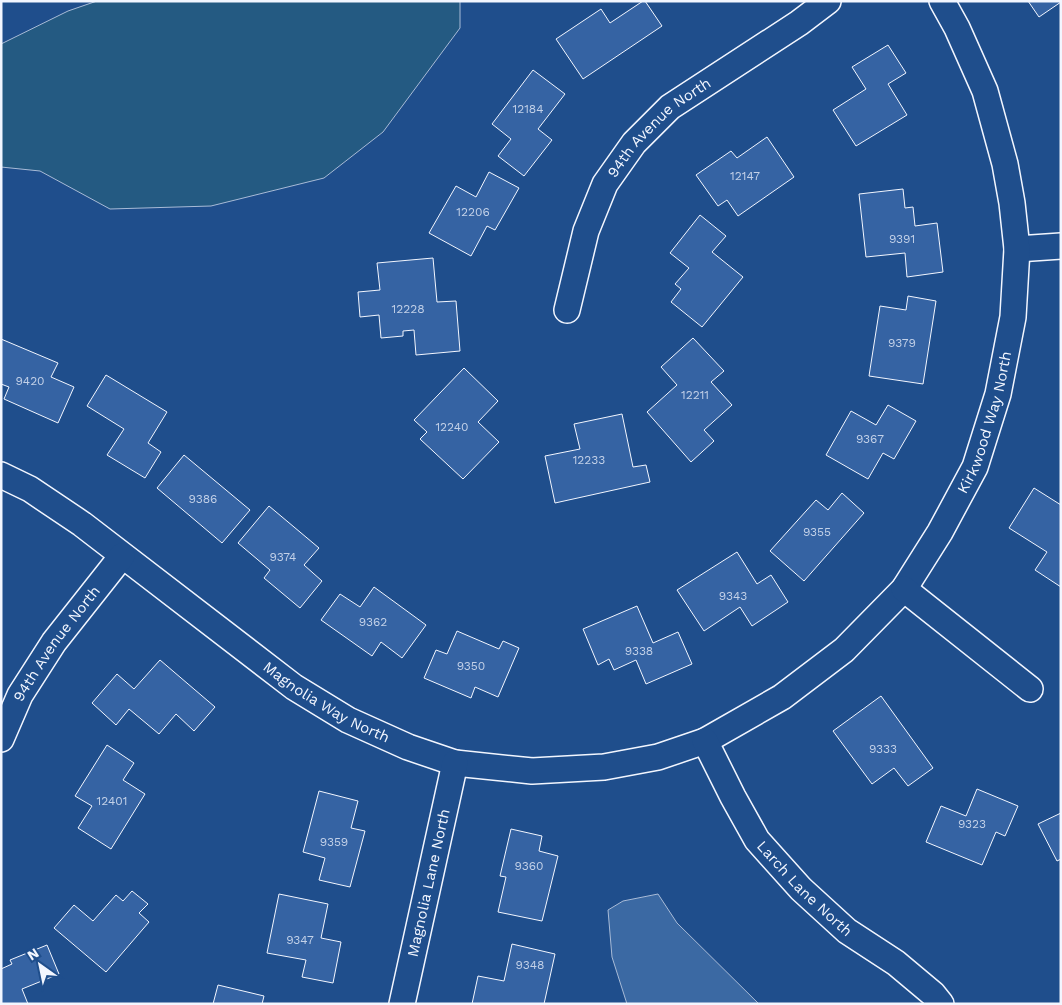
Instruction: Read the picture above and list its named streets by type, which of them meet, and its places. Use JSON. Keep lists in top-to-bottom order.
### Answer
{
  "streets": {
    "street": [
      "94th Avenue North",
      "Kirkwood Way North",
      "Magnolia Way North",
      "Magnolia Lane North",
      "Larch Lane North"
    ]
  },
  "crossings": [
    ["94th Avenue North", "Magnolia Way North"],
    ["Kirkwood Way North", "Magnolia Way North"],
    ["Kirkwood Way North", "Larch Lane North"],
    ["Magnolia Way North", "Magnolia Lane North"],
    ["Magnolia Way North", "Larch Lane North"]
  ],
  "house_numbers": [
    "12184",
    "12147",
    "12206",
    "9391",
    "12228",
    "9379",
    "9420",
    "12211",
    "12240",
    "9367",
    "12233",
    "9386",
    "9355",
    "9374",
    "9343",
    "9362",
    "9338",
    "9350",
    "9333",
    "12401",
    "9323",
    "9359",
    "9360",
    "9347",
    "9348"
  ],
  "north": "top left"
}
